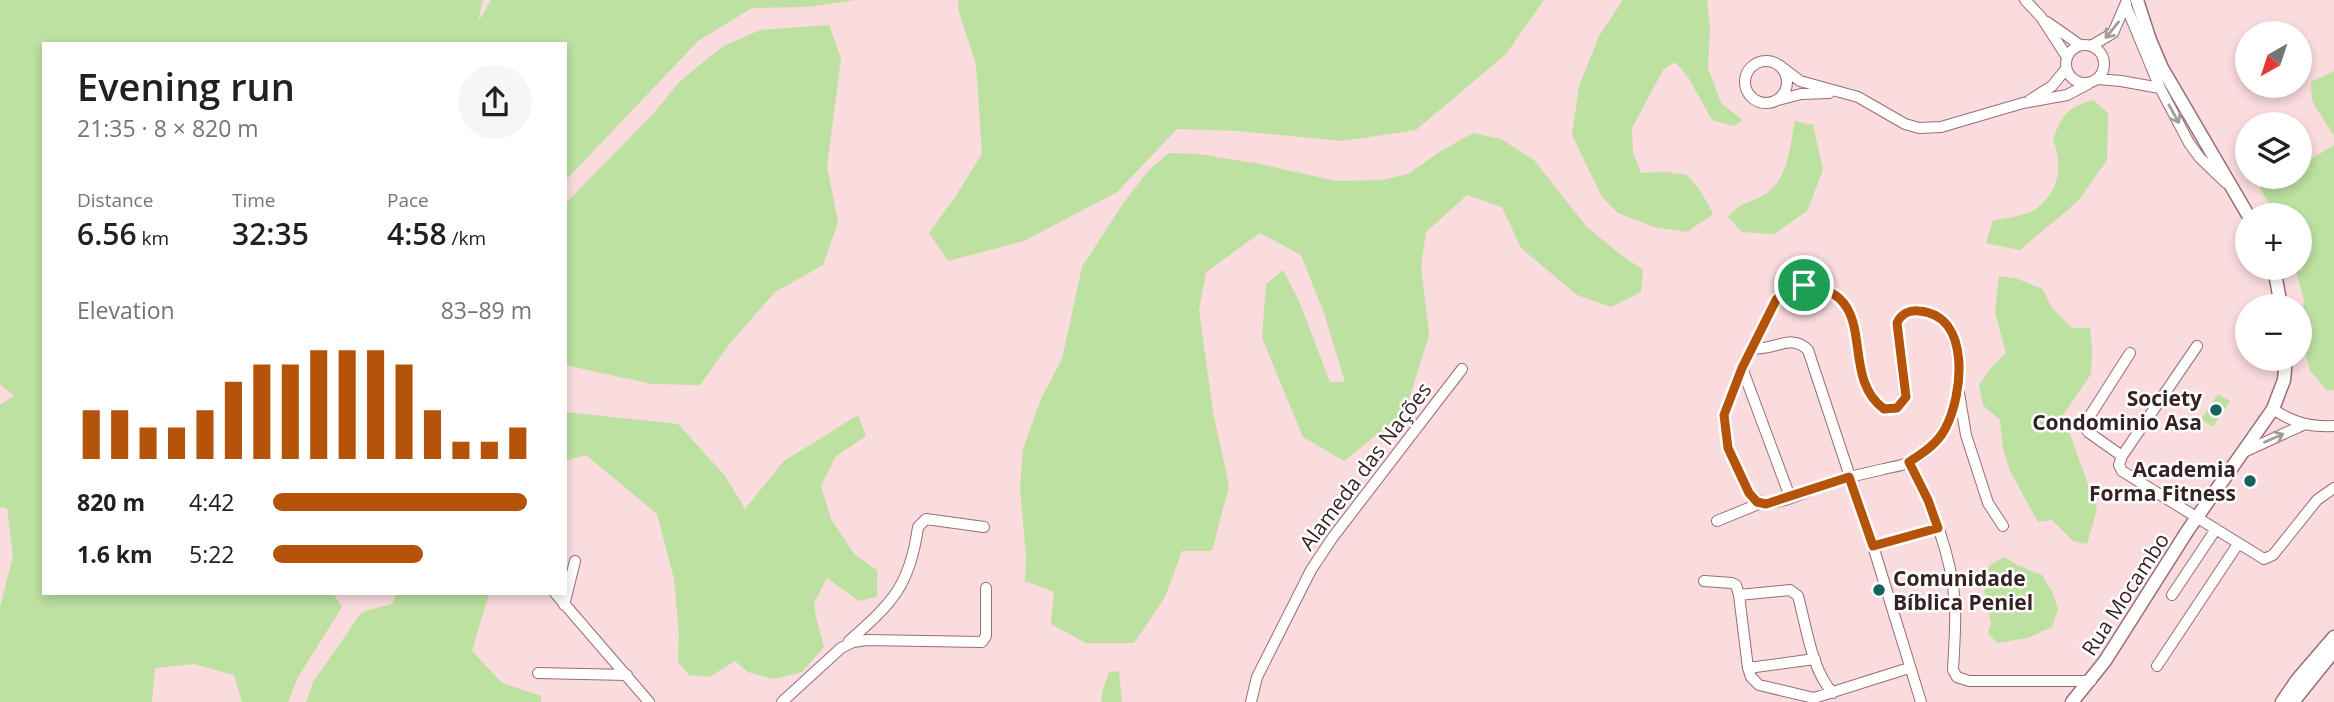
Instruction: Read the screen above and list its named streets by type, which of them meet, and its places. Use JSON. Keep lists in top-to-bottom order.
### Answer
{
  "streets": {
    "main road": ["Rua Mocambo"],
    "street": ["Alameda das Nações"]
  },
  "places": ["Society Condominio Asa", "Academia Forma Fitness", "Comunidade Bíblica Peniel"],
  "north": "bottom left",
  "page": {
    "map_buttons": ["+", "−"],
    "heading": ["Evening run", "21:35 · 8 × 820 m"],
    "stats": [
      ["Distance", "6.56 km"],
      ["Time", "32:35"],
      ["Pace", "4:58 /km"]
    ],
    "chart": ["Elevation", "83–89 m"],
    "list": [
      {
        "name": "820 m",
        "note": "4:42"
      },
      {
        "name": "1.6 km",
        "note": "5:22"
      }
    ]
  }
}
